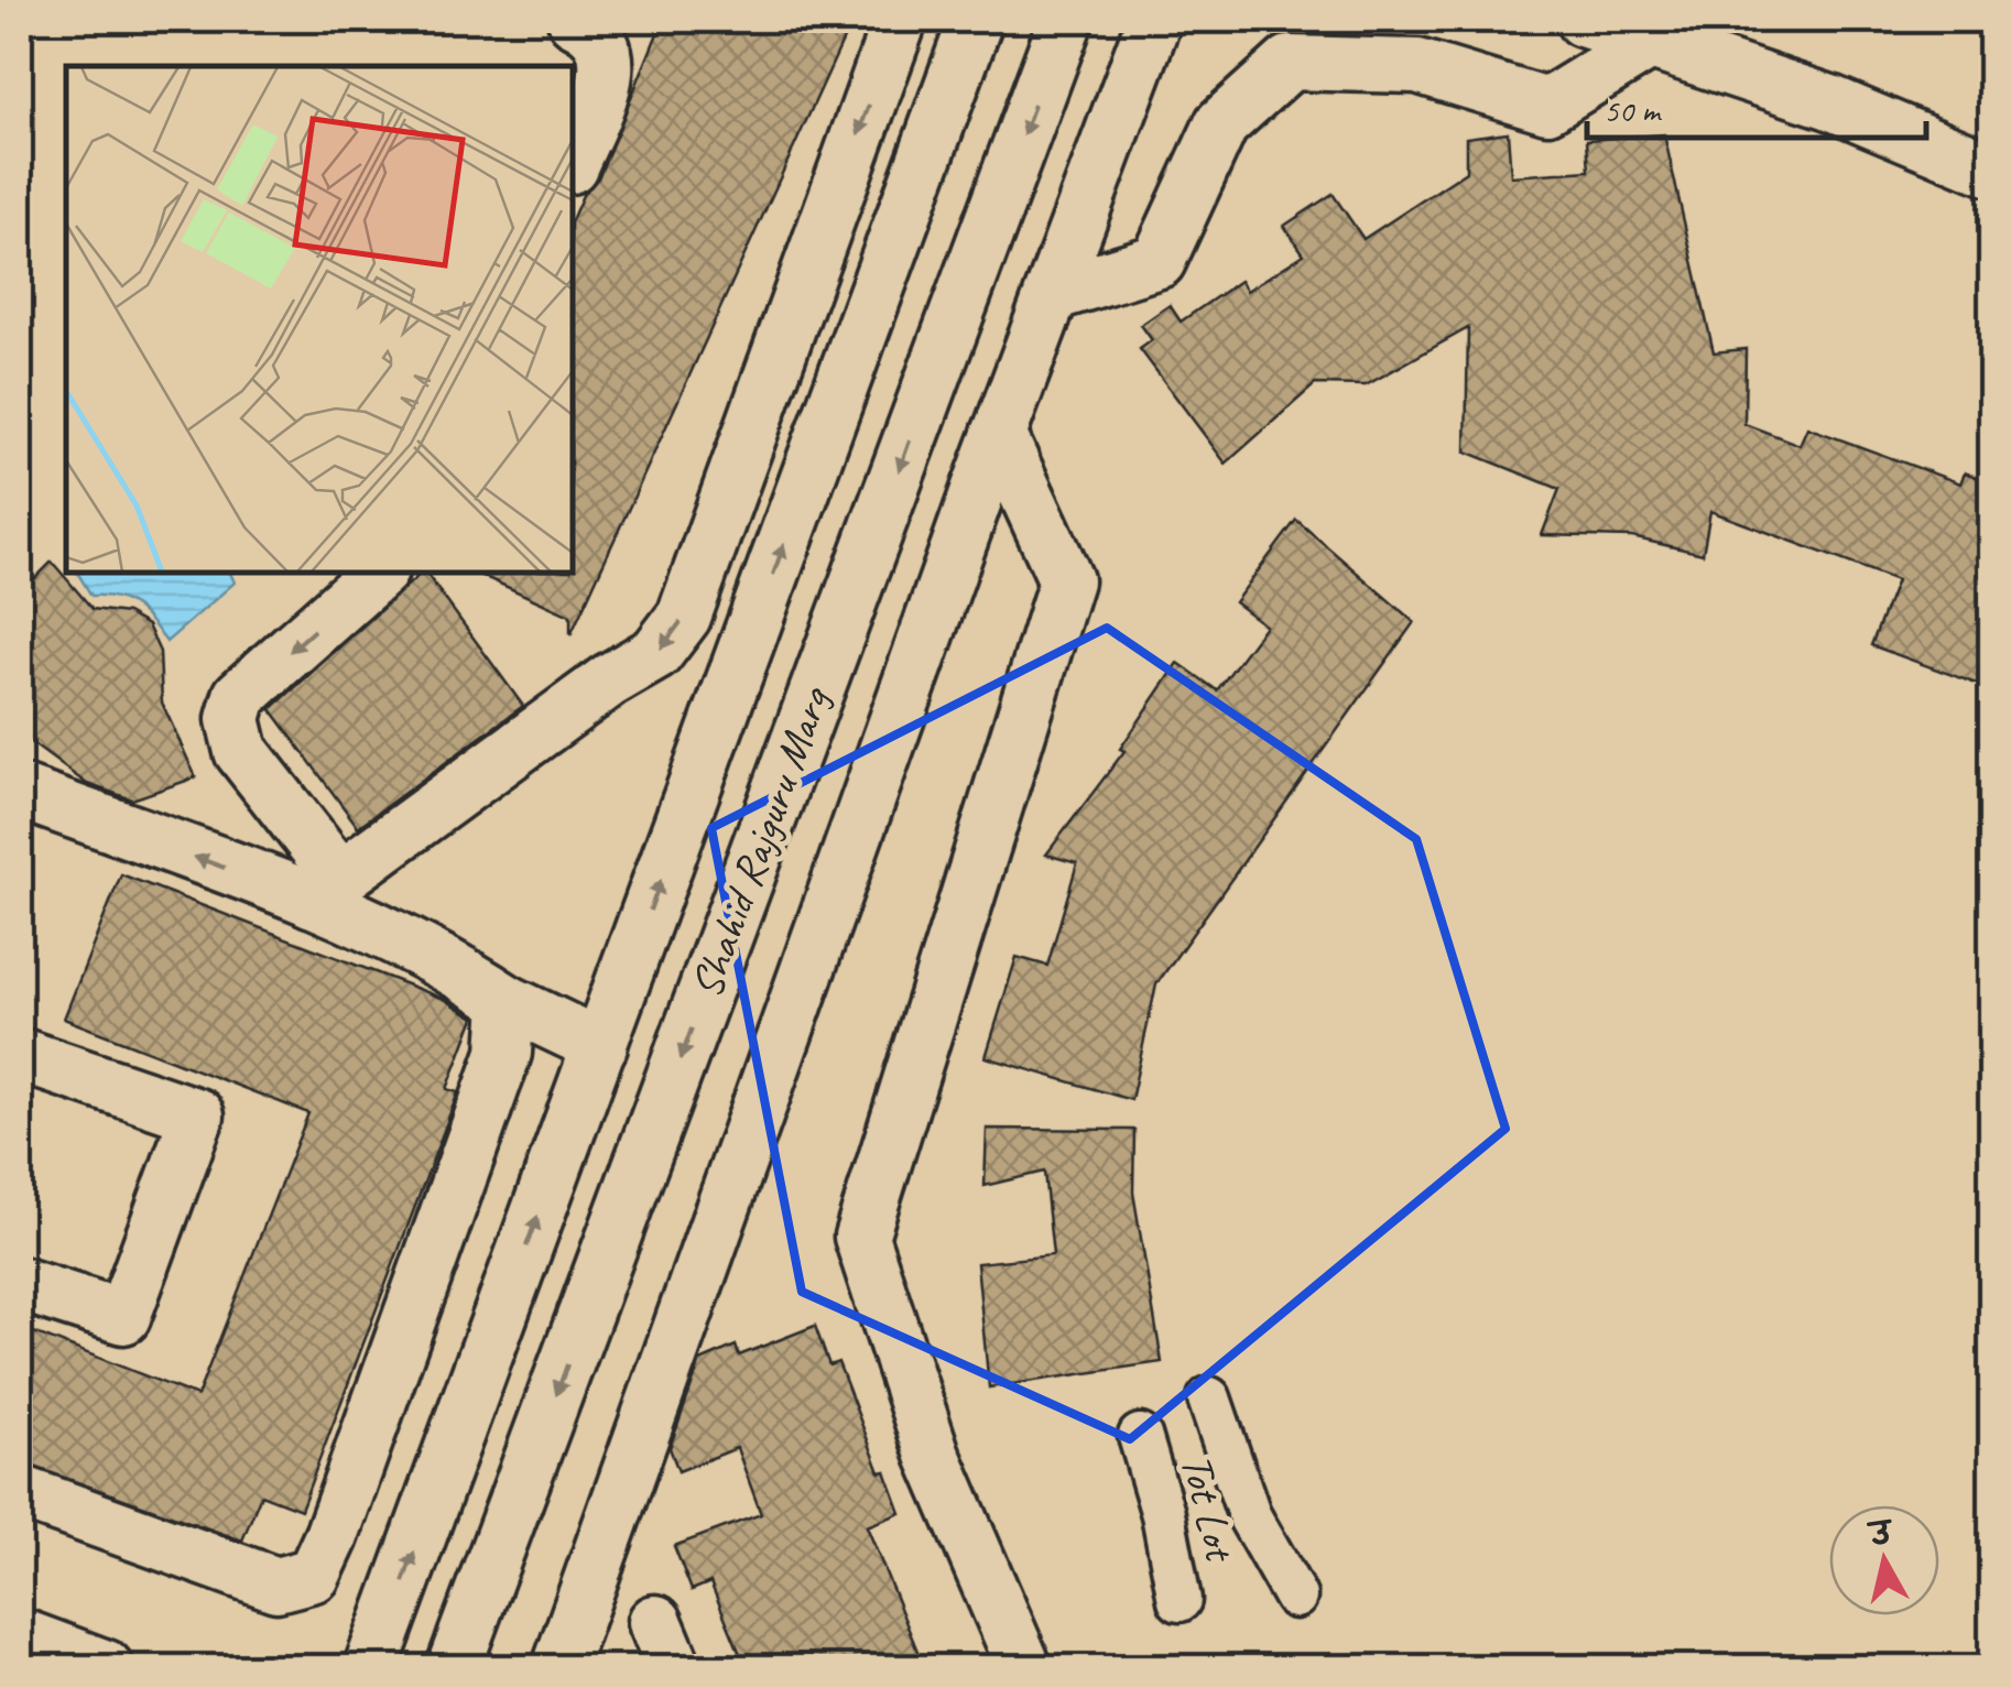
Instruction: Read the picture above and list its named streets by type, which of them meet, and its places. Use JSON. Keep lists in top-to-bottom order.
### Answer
{
  "streets": {
    "street": ["Shahid Rajguru Marg", "Tot Lot"]
  },
  "scale_bar": "50 m",
  "north": "top"
}
